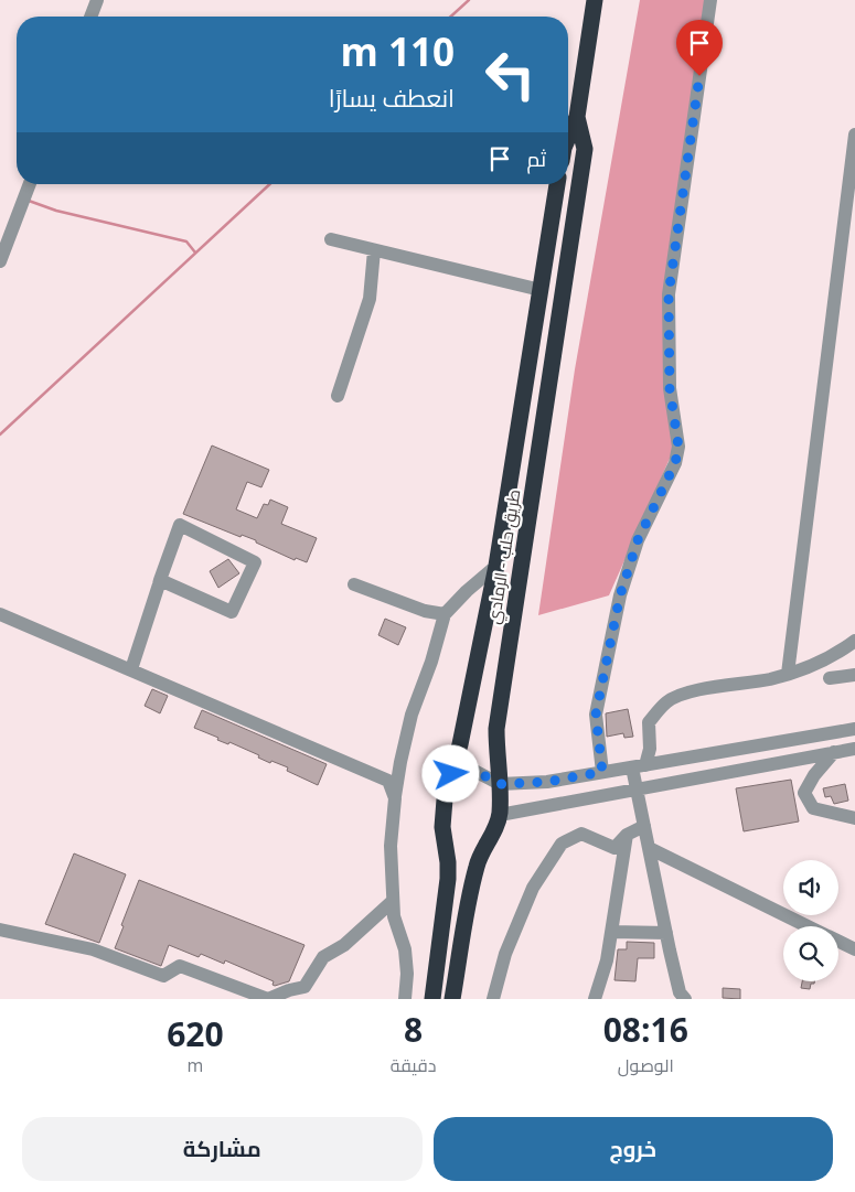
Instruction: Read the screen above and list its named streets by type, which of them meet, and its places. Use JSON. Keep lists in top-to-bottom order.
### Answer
{
  "streets": {
    "highway": ["طريق حلب - الرمادي"]
  },
  "page": {
    "turn": ["110 m", "انعطف يسارًا"],
    "then": "ثم",
    "eta": [
      "08:16",
      "الوصول",
      "8",
      "دقيقة",
      "620",
      "m"
    ],
    "buttons": ["خروج", "مشاركة"]
  }
}
